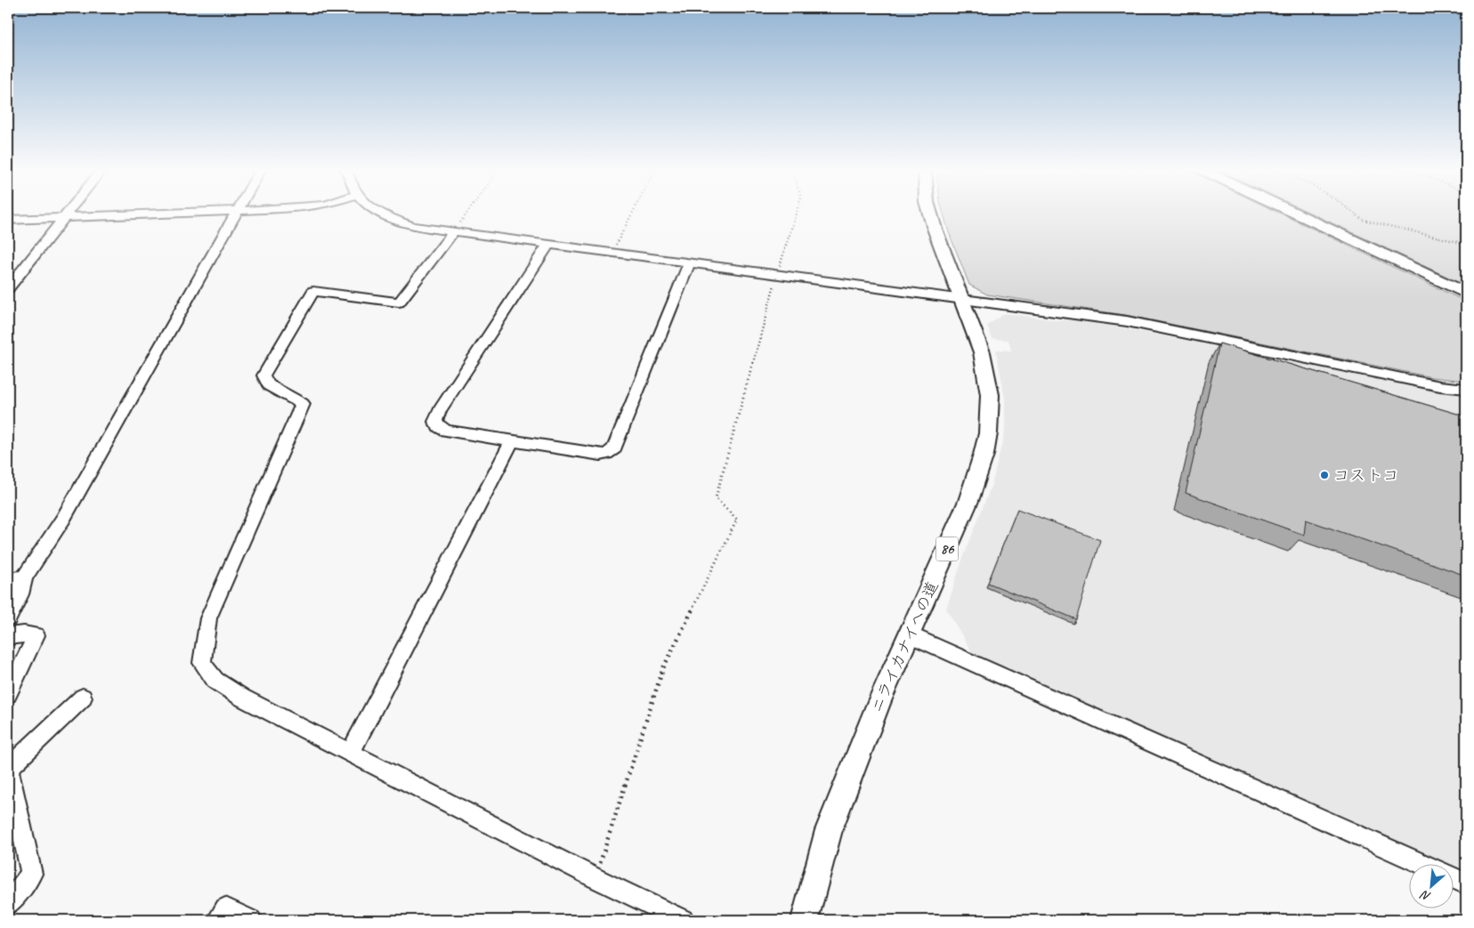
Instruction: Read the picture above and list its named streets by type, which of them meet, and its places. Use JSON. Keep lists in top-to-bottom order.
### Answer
{
  "streets": {
    "main road": ["86", "ニライカナイへの道"]
  },
  "places": ["コストコ"],
  "north": "bottom left"
}
